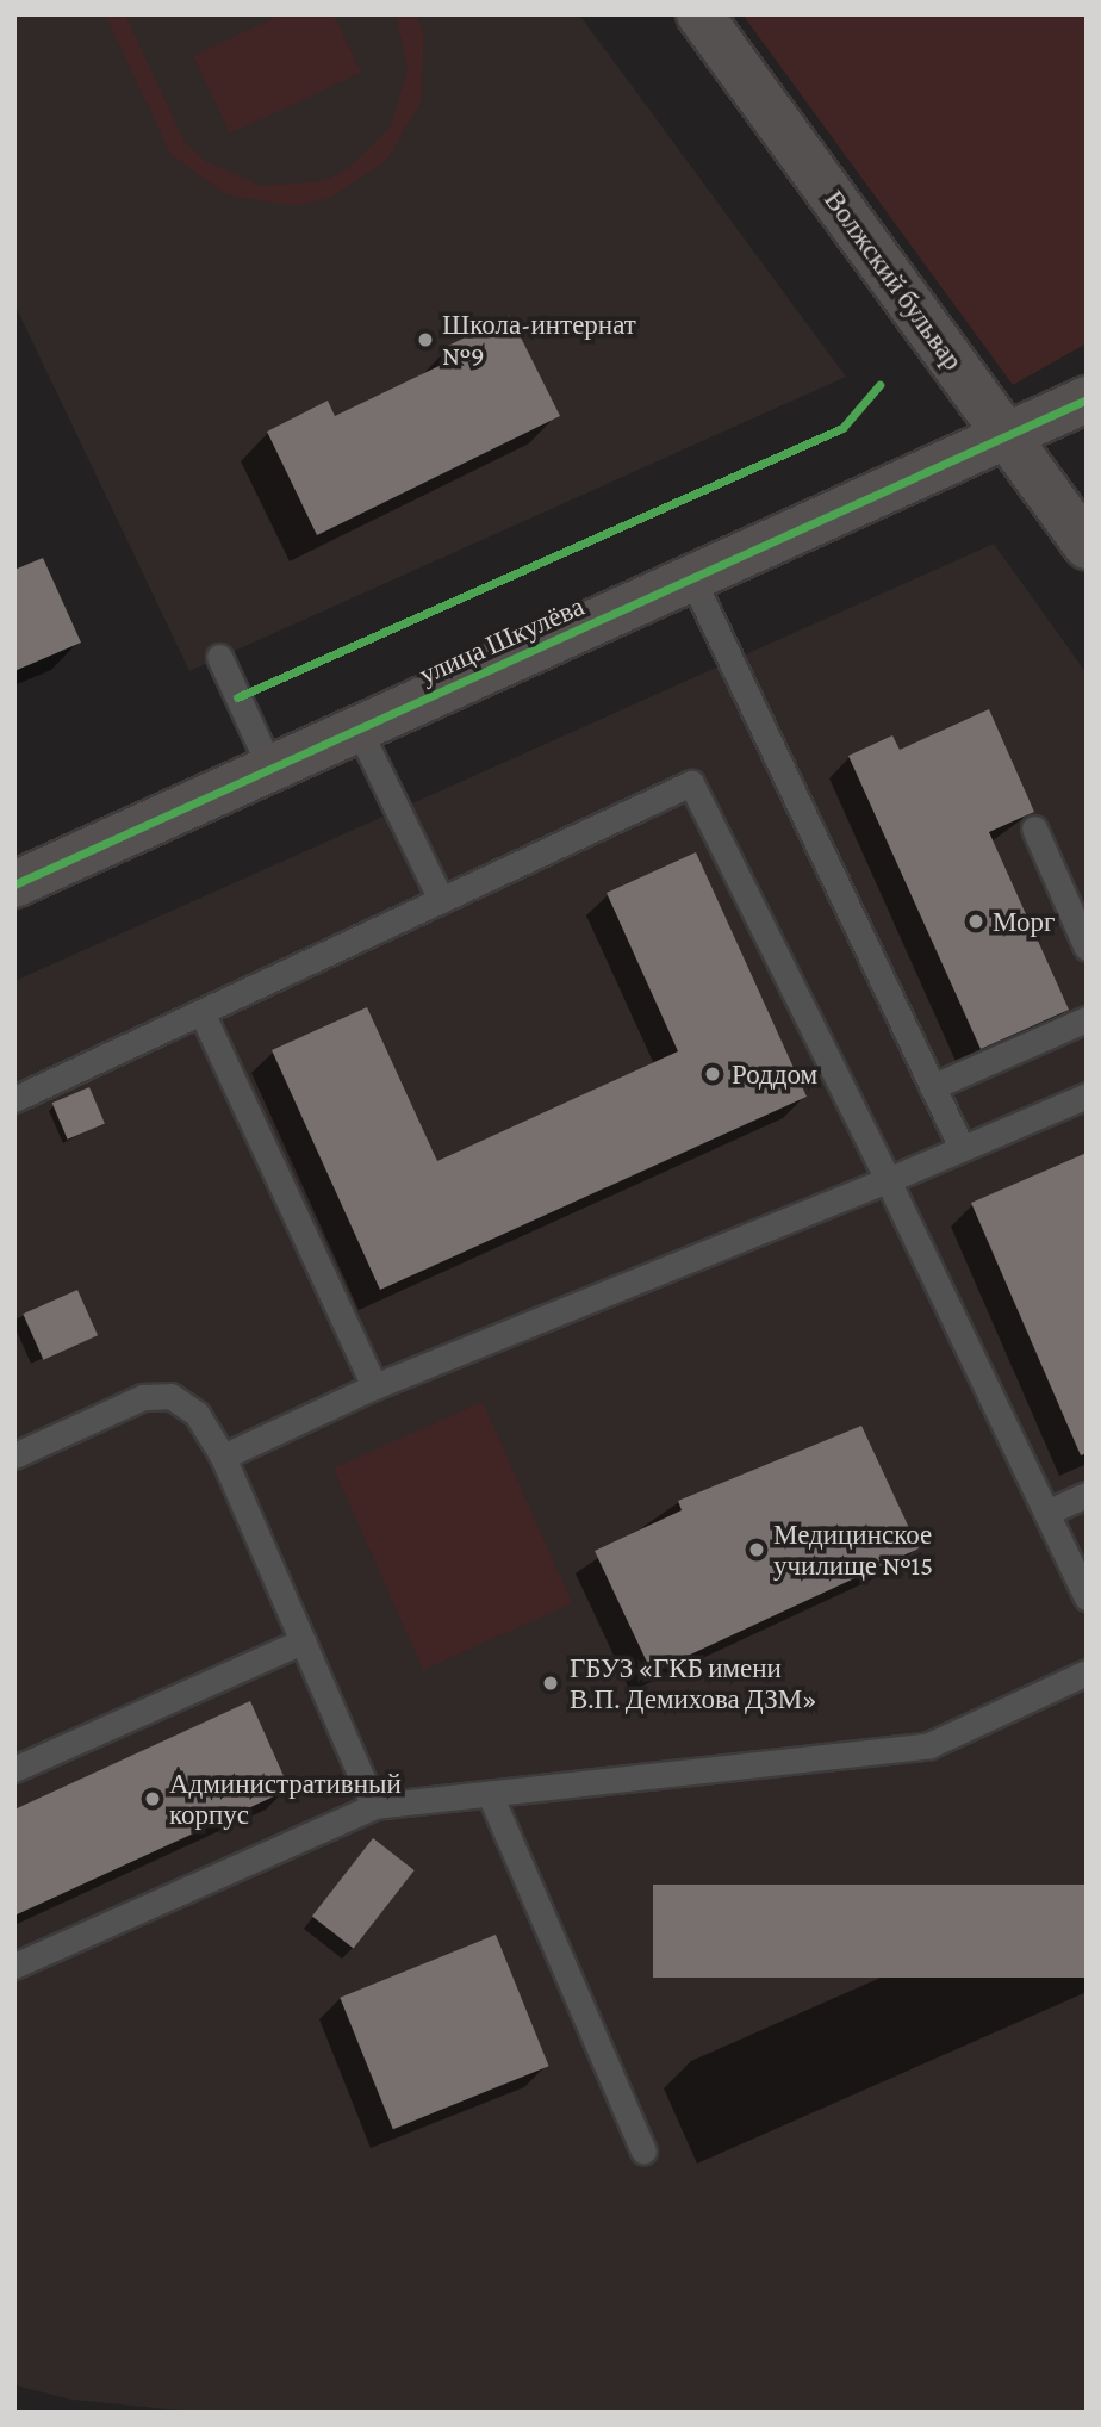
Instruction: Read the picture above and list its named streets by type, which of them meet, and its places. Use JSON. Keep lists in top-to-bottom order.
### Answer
{
  "streets": {
    "street": ["Волжский бульвар", "улица Шкулёва"]
  },
  "crossings": [
    ["Волжский бульвар", "улица Шкулёва"]
  ],
  "places": [
    "Школа-интернат №9",
    "Морг",
    "Роддом",
    "Медицинское училище №15",
    "ГБУЗ «ГКБ имени В.П. Демихова ДЗМ»",
    "Административный корпус"
  ]
}
